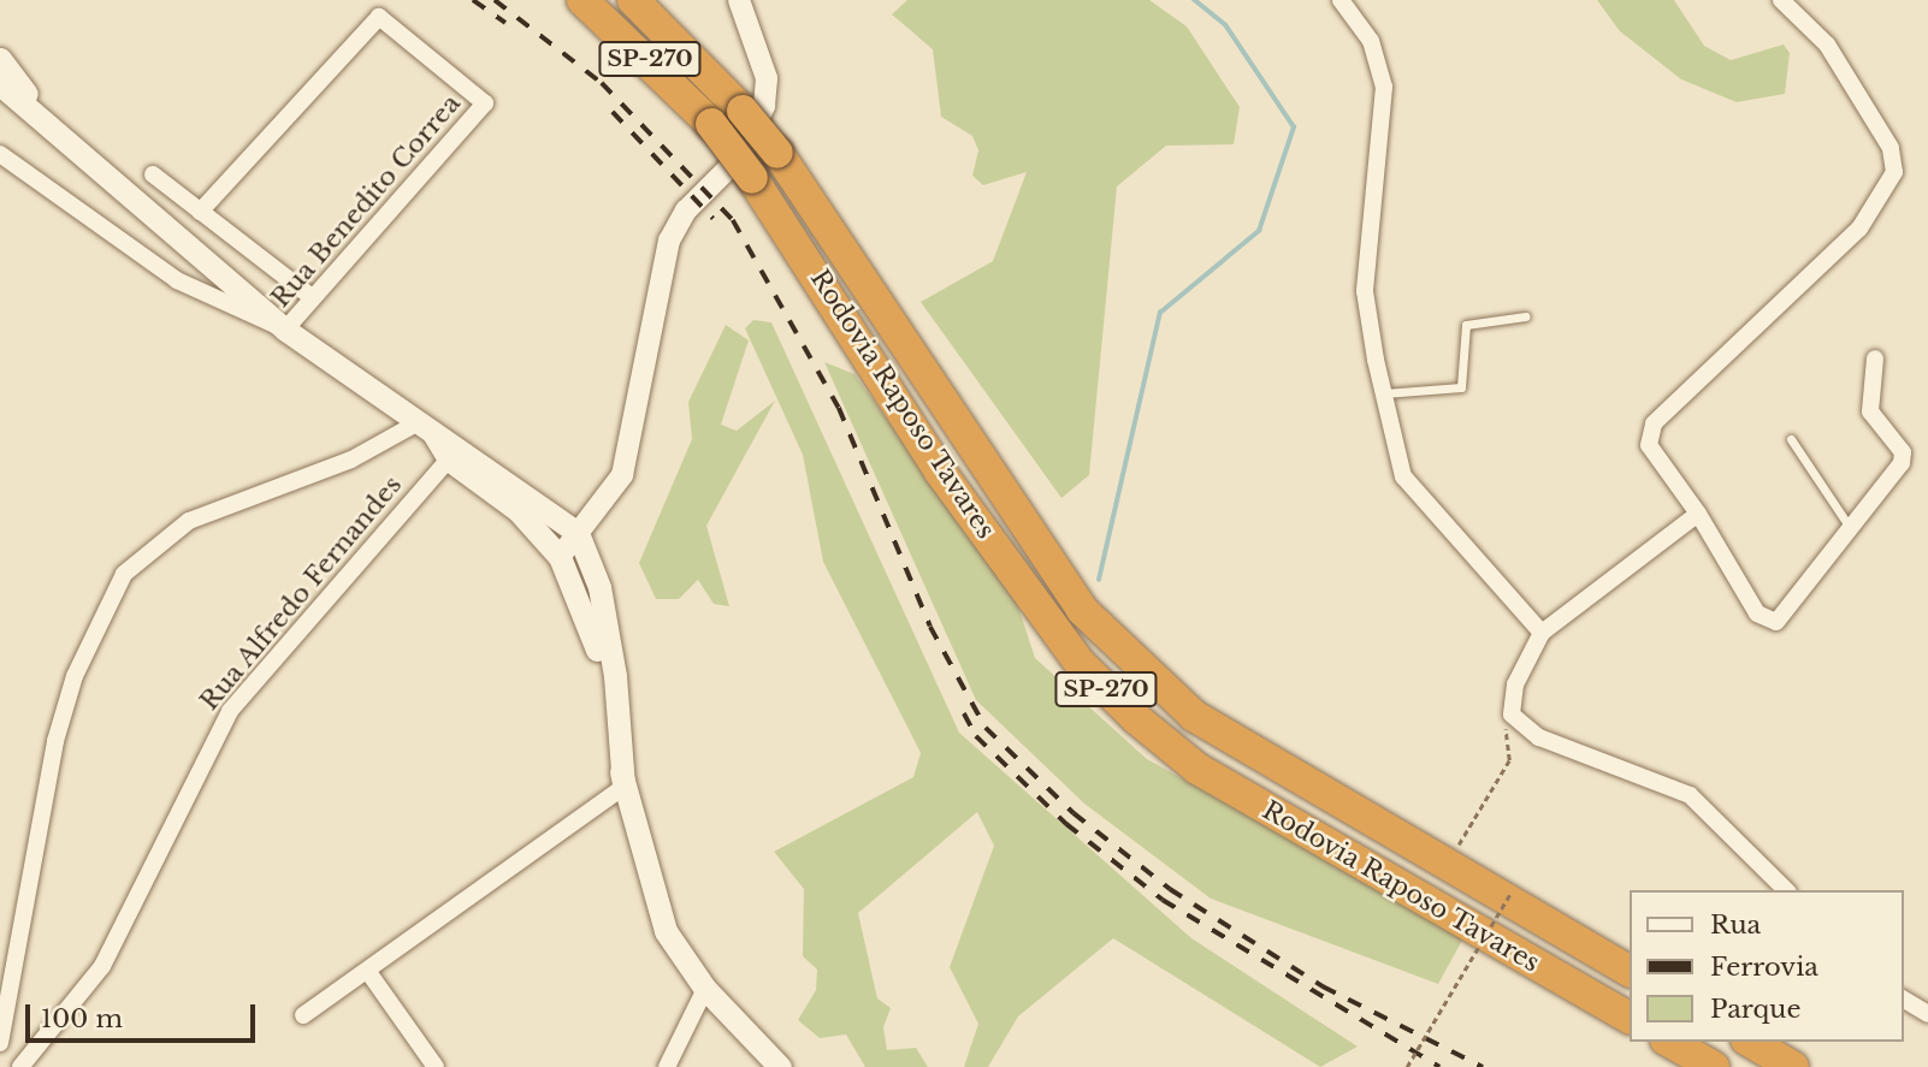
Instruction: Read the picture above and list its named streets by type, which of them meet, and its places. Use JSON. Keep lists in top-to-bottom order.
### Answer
{
  "streets": {
    "highway": ["SP-270", "Rodovia Raposo Tavares"],
    "street": ["Rua Benedito Correa", "Rua Alfredo Fernandes"]
  },
  "legend": ["Rua", "Ferrovia", "Parque"],
  "scale_bar": "100 m"
}
